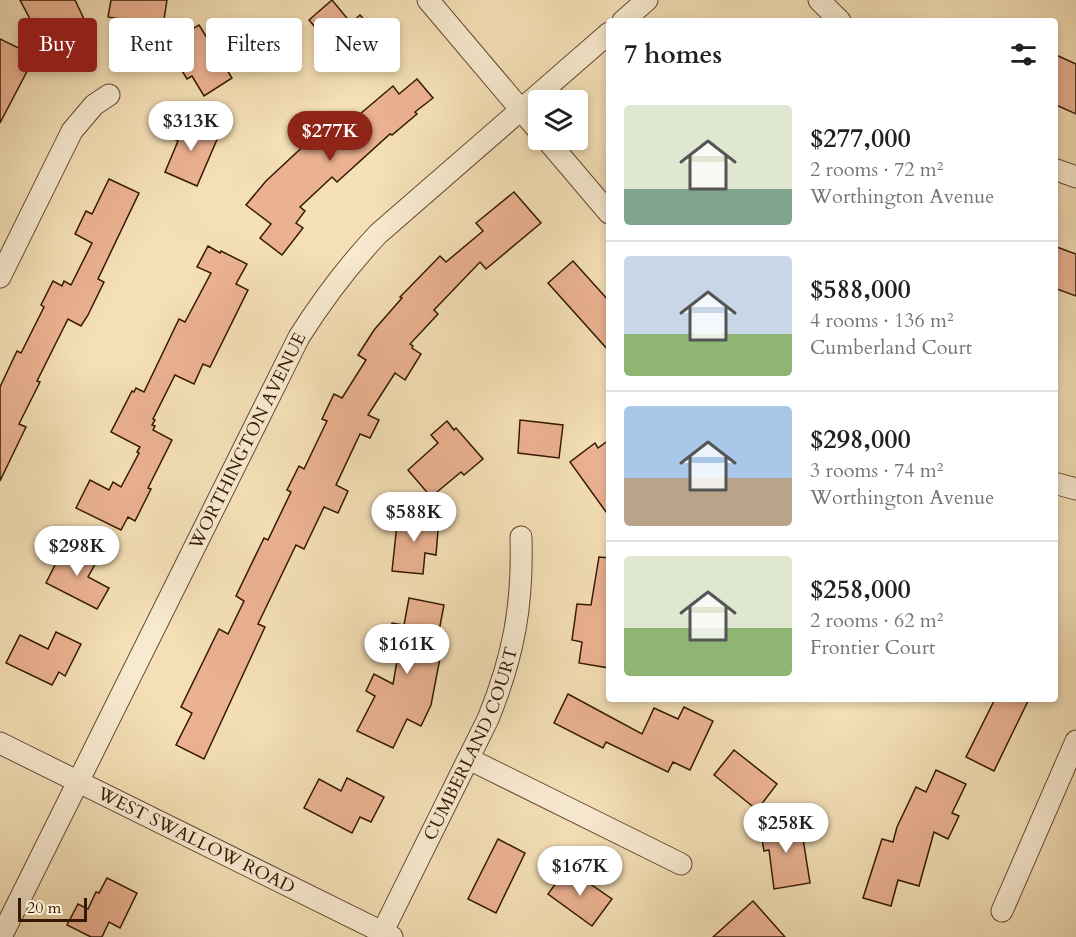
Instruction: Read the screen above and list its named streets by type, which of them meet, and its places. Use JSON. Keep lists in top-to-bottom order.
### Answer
{
  "streets": {
    "street": ["WORTHINGTON AVENUE", "CUMBERLAND COURT", "WEST SWALLOW ROAD"]
  },
  "crossings": [
    ["WORTHINGTON AVENUE", "WEST SWALLOW ROAD"],
    ["CUMBERLAND COURT", "WEST SWALLOW ROAD"]
  ],
  "scale_bar": "20 m",
  "page": {
    "chip": [
      "Buy",
      "Rent",
      "Filters",
      "New"
    ],
    "heading": "7 homes",
    "list": [
      {
        "name": "$277,000",
        "note": "2 rooms · 72 m² · Worthington Avenue"
      },
      {
        "name": "$588,000",
        "note": "4 rooms · 136 m² · Cumberland Court"
      },
      {
        "name": "$298,000",
        "note": "3 rooms · 74 m² · Worthington Avenue"
      },
      {
        "name": "$258,000",
        "note": "2 rooms · 62 m² · Frontier Court"
      }
    ],
    "price": [
      "$313K",
      "$277K",
      "$588K",
      "$298K",
      "$161K",
      "$258K",
      "$167K"
    ],
    "scale": "20 m"
  }
}
